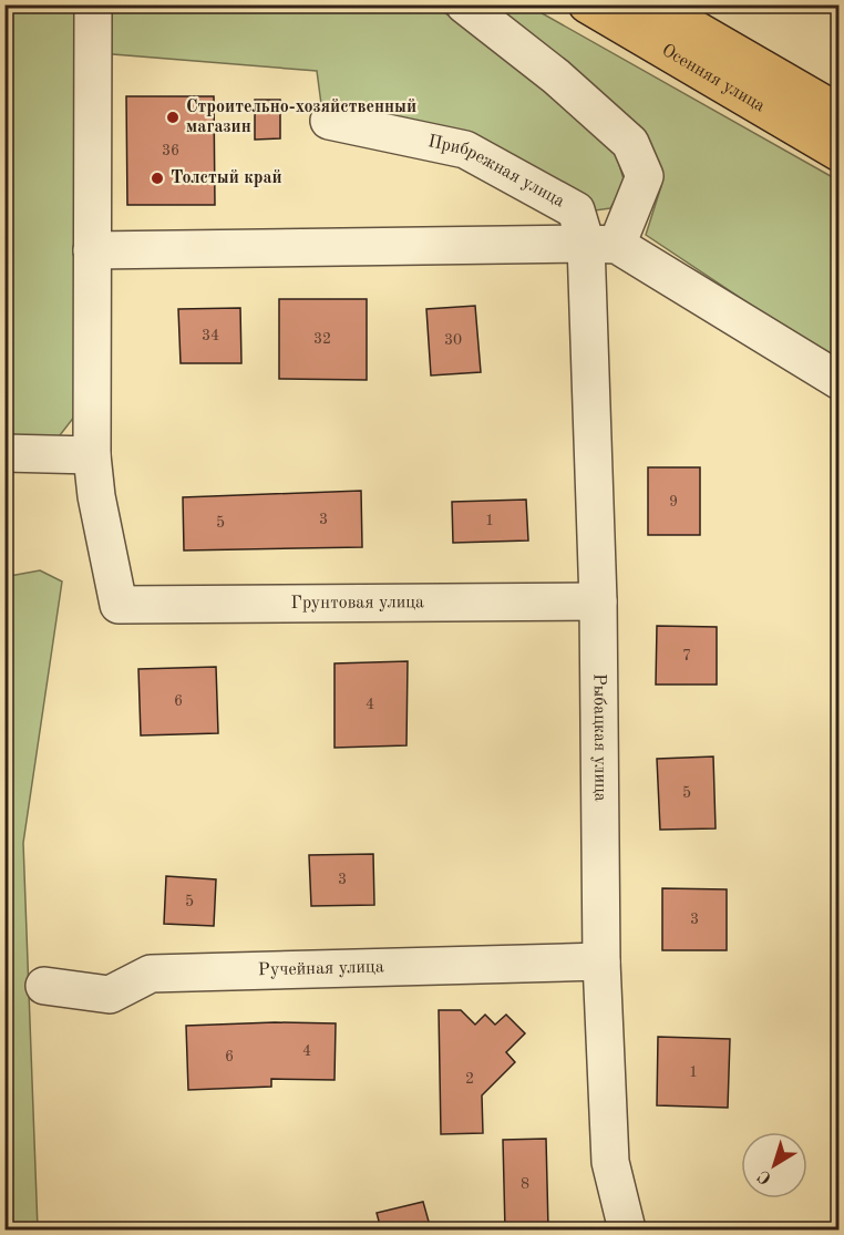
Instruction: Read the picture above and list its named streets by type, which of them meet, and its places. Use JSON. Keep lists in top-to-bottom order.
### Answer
{
  "streets": {
    "main road": ["Осенняя улица"],
    "street": [
      "Прибрежная улица",
      "Грунтовая улица",
      "Рыбацкая улица",
      "Ручейная улица"
    ]
  },
  "crossings": [
    ["Прибрежная улица", "Рыбацкая улица"],
    ["Грунтовая улица", "Рыбацкая улица"],
    ["Рыбацкая улица", "Ручейная улица"]
  ],
  "places": ["Строительно-хозяйственный магазин", "Толстый край"],
  "house_numbers": [
    "36",
    "34",
    "32",
    "30",
    "9",
    "3",
    "1",
    "5",
    "7",
    "6",
    "4",
    "5",
    "3",
    "5",
    "3",
    "4",
    "6",
    "1",
    "2",
    "8"
  ],
  "north": "bottom left"
}
